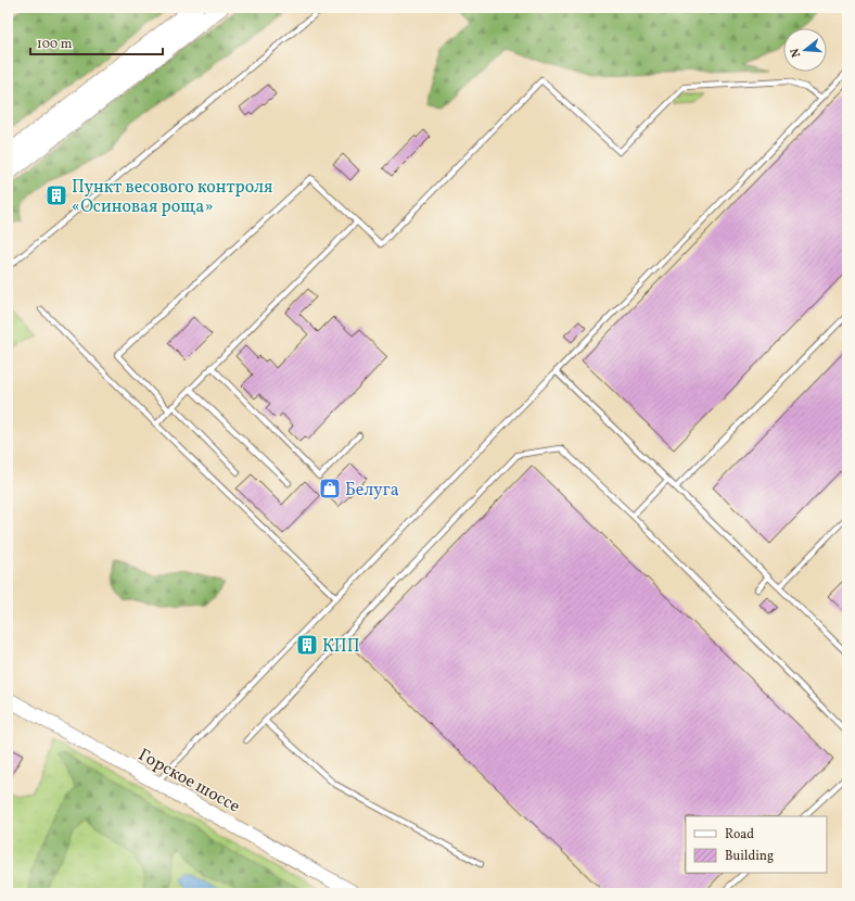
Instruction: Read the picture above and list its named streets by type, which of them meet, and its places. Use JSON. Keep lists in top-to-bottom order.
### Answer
{
  "streets": {
    "main road": ["Горское шоссе"]
  },
  "places": {
    "building": ["Пункт весового контроля «Осиновая роща»", "КПП"],
    "shop": ["Белуга"]
  },
  "legend": ["Road", "Building"],
  "scale_bar": "100 m",
  "north": "left"
}
